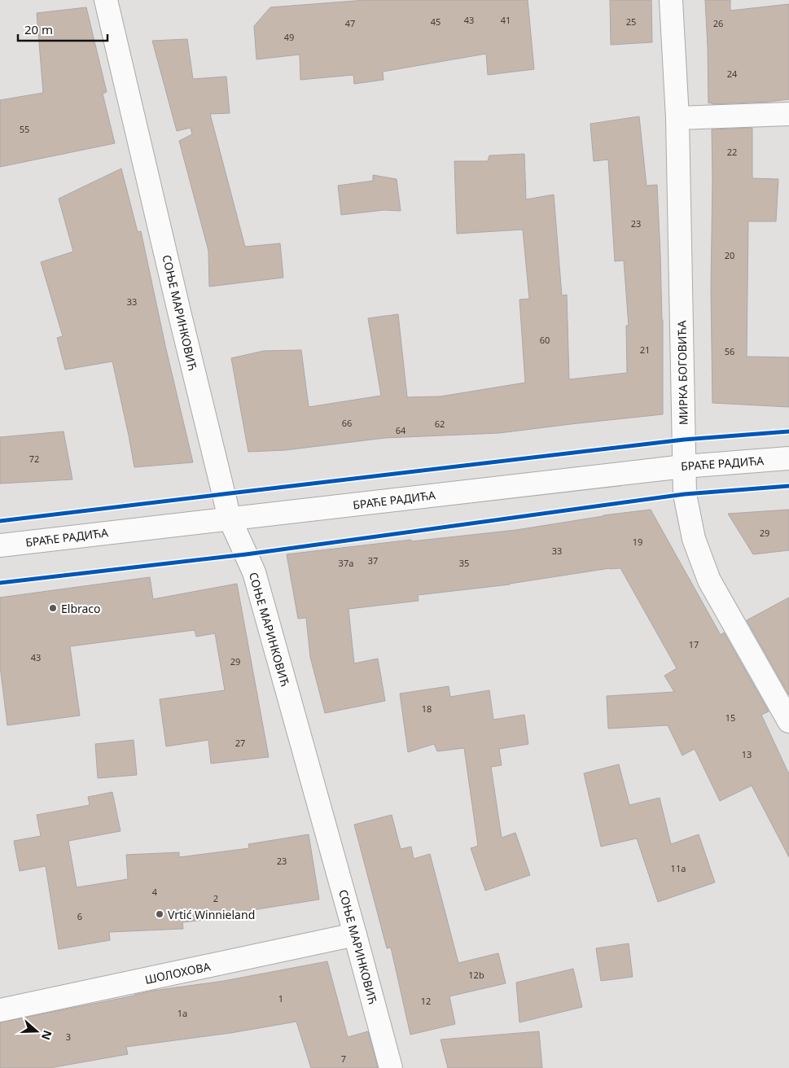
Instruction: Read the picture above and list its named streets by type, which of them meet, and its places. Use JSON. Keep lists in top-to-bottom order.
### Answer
{
  "streets": {
    "street": [
      "СОЊЕ МАРИНКОВИЋ",
      "МИРКА БОГОВИЋА",
      "БРАЋЕ РАДИЋА",
      "ШОЛОХОВА"
    ]
  },
  "crossings": [
    ["СОЊЕ МАРИНКОВИЋ", "БРАЋЕ РАДИЋА"],
    ["СОЊЕ МАРИНКОВИЋ", "ШОЛОХОВА"],
    ["МИРКА БОГОВИЋА", "БРАЋЕ РАДИЋА"]
  ],
  "places": ["Elbraco", "Vrtić Winnieland"],
  "house_numbers": [
    "43",
    "41",
    "45",
    "25",
    "47",
    "26",
    "49",
    "24",
    "55",
    "22",
    "23",
    "20",
    "33",
    "60",
    "21",
    "56",
    "66",
    "62",
    "64",
    "72",
    "29",
    "19",
    "33",
    "37",
    "37a",
    "35",
    "17",
    "43",
    "29",
    "18",
    "15",
    "27",
    "13",
    "23",
    "11a",
    "4",
    "2",
    "6",
    "12b",
    "1",
    "12",
    "1a",
    "3",
    "7"
  ],
  "scale_bar": "20 m",
  "north": "right"
}
